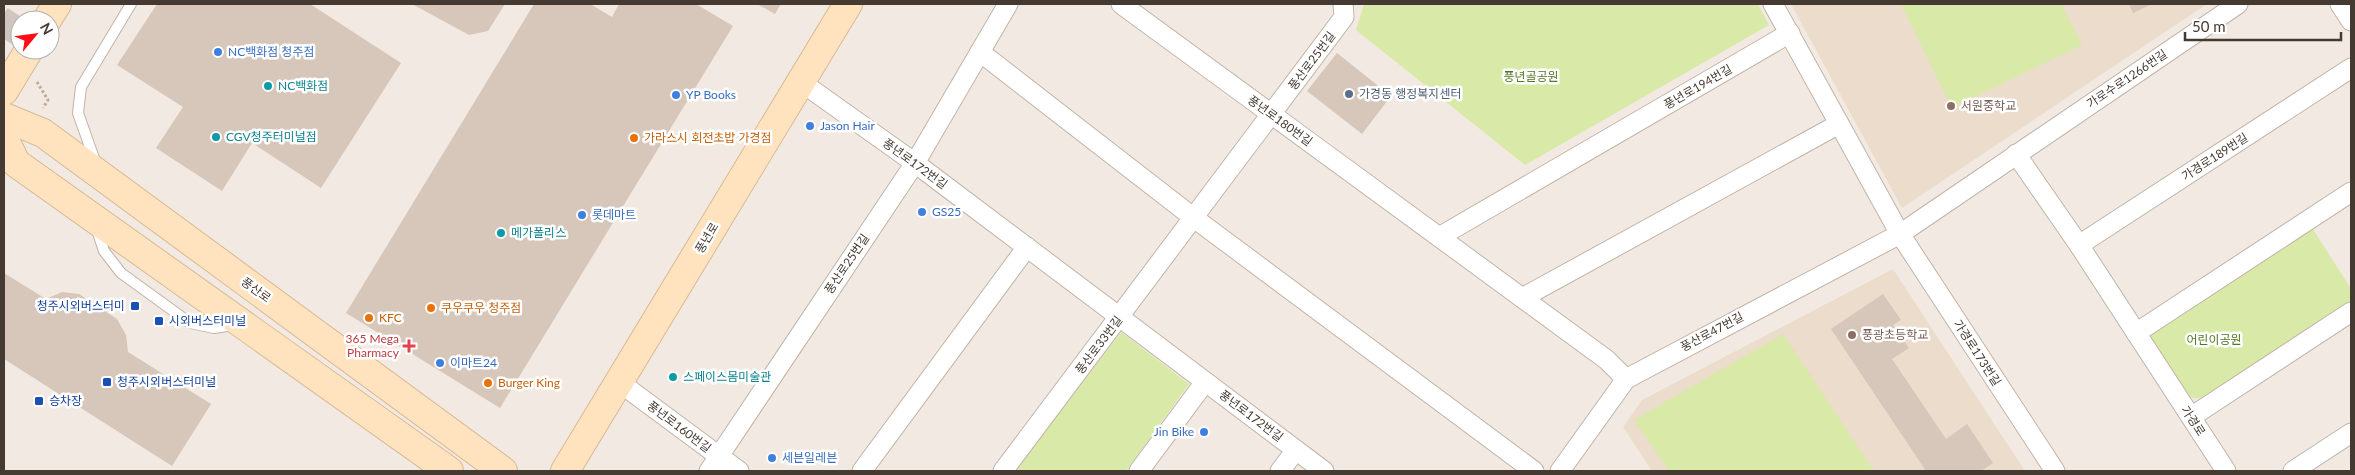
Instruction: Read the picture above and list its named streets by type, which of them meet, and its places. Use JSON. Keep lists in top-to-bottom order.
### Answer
{
  "streets": {
    "street": [
      "풍산로25번길",
      "가로수로1266번길",
      "풍년로194번길",
      "풍년로180번길",
      "가경로189번길",
      "풍년로172번길",
      "풍년로",
      "풍산로",
      "풍산로47번길",
      "풍산로33번길",
      "가경로173번길",
      "가경로",
      "풍년로160번길"
    ]
  },
  "crossings": [
    ["풍산로25번길", "풍년로180번길"],
    ["풍산로25번길", "풍년로172번길"],
    ["풍산로25번길", "풍산로33번길"],
    ["풍산로25번길", "풍년로160번길"],
    ["가로수로1266번길", "풍산로47번길"],
    ["가로수로1266번길", "가경로173번길"],
    ["풍년로194번길", "풍년로180번길"],
    ["풍년로180번길", "풍산로47번길"],
    ["풍년로180번길", "풍산로33번길"],
    ["풍년로172번길", "풍년로"],
    ["풍년로172번길", "풍산로33번길"],
    ["풍년로", "풍년로160번길"],
    ["풍산로47번길", "가경로173번길"]
  ],
  "parks": ["풍년골공원", "어린이공원"],
  "places": {
    "other": [
      "NC백화점 청주점",
      "NC백화점",
      "가경동 행정복지센터",
      "YP Books",
      "서원중학교",
      "Jason Hair",
      "CGV청주터미널점",
      "가라스시 회전초밥 가경점",
      "GS25",
      "롯데마트",
      "메가폴리스",
      "쿠우쿠우 청주점",
      "KFC",
      "풍광초등학교",
      "이마트24",
      "스페이스몸미술관",
      "Burger King",
      "Jin Bike",
      "세븐일레븐"
    ],
    "transit": [
      "청주시외버스터미",
      "시외버스터미널",
      "청주시외버스터미널",
      "승차장"
    ],
    "health": ["365 Mega Pharmacy"]
  },
  "scale_bar": "50 m",
  "north": "top right"
}
